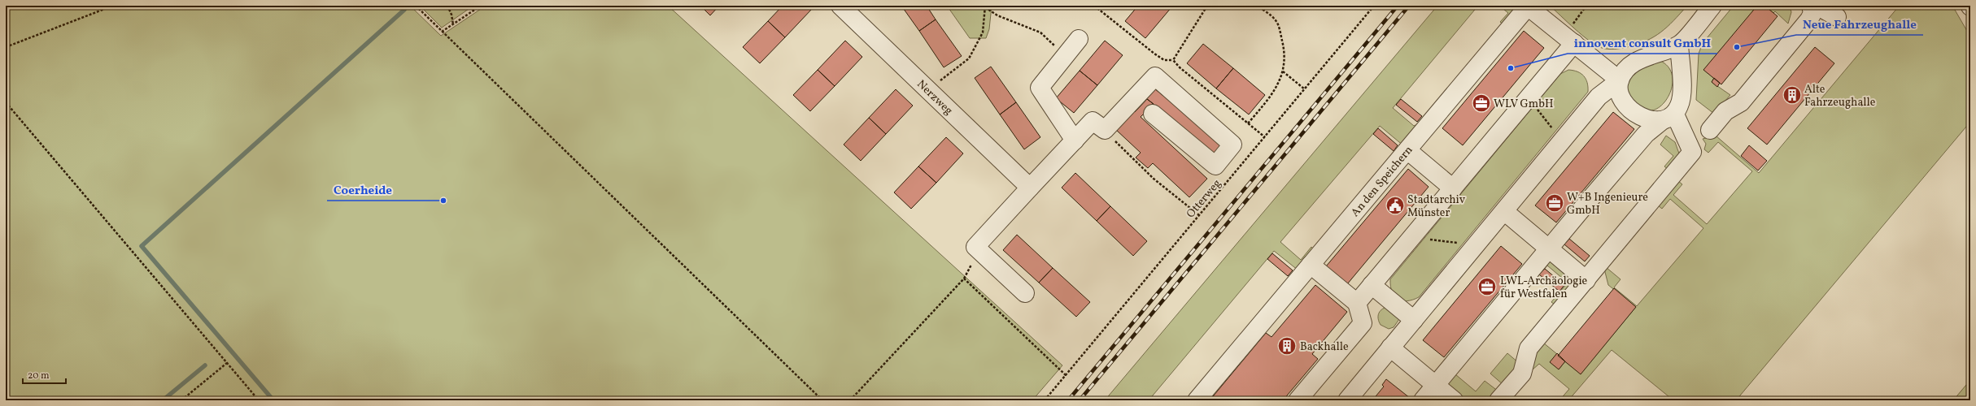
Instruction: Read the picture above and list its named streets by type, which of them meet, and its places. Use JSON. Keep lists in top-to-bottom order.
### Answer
{
  "streets": {
    "street": ["Nerzweg", "An den Speichern"],
    "path": ["Otterweg"]
  },
  "places": {
    "other": ["Neue Fahrzeughalle", "innovent consult GmbH", "Coerheide"],
    "building": ["Alte Fahrzeughalle", "Backhalle"],
    "office": ["WLV GmbH", "W+B Ingenieure GmbH", "LWL-Archäologie für Westfalen"],
    "public building": ["Stadtarchiv Münster"]
  },
  "scale_bar": "20 m"
}
